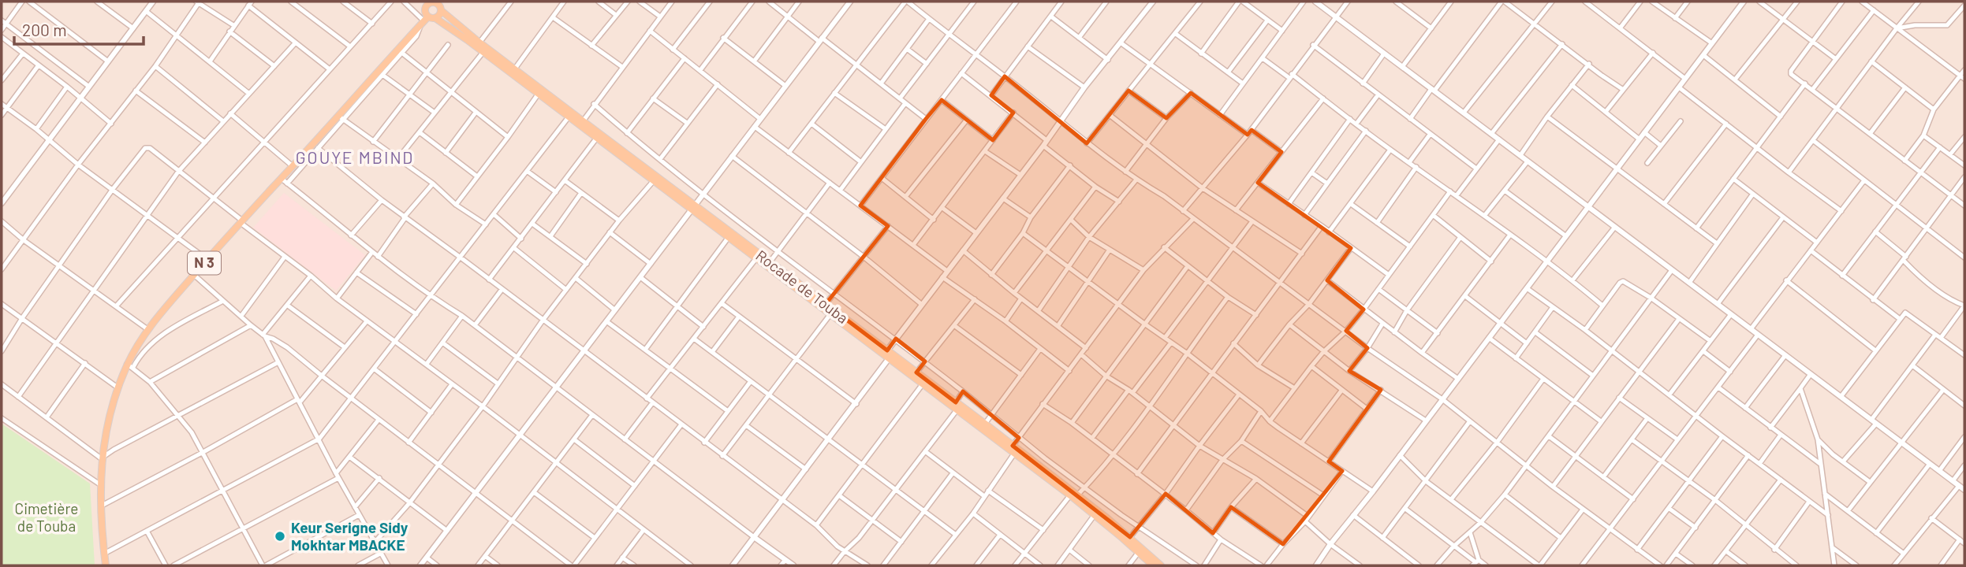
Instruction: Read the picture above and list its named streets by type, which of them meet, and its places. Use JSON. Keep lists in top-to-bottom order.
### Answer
{
  "streets": {
    "main road": ["N 3", "Rocade de Touba"]
  },
  "crossings": [
    ["N 3", "Rocade de Touba"]
  ],
  "districts": ["GOUYE MBIND"],
  "parks": ["Cimetière de Touba"],
  "places": ["Keur Serigne Sidy Mokhtar MBACKE"],
  "scale_bar": "200 m"
}
